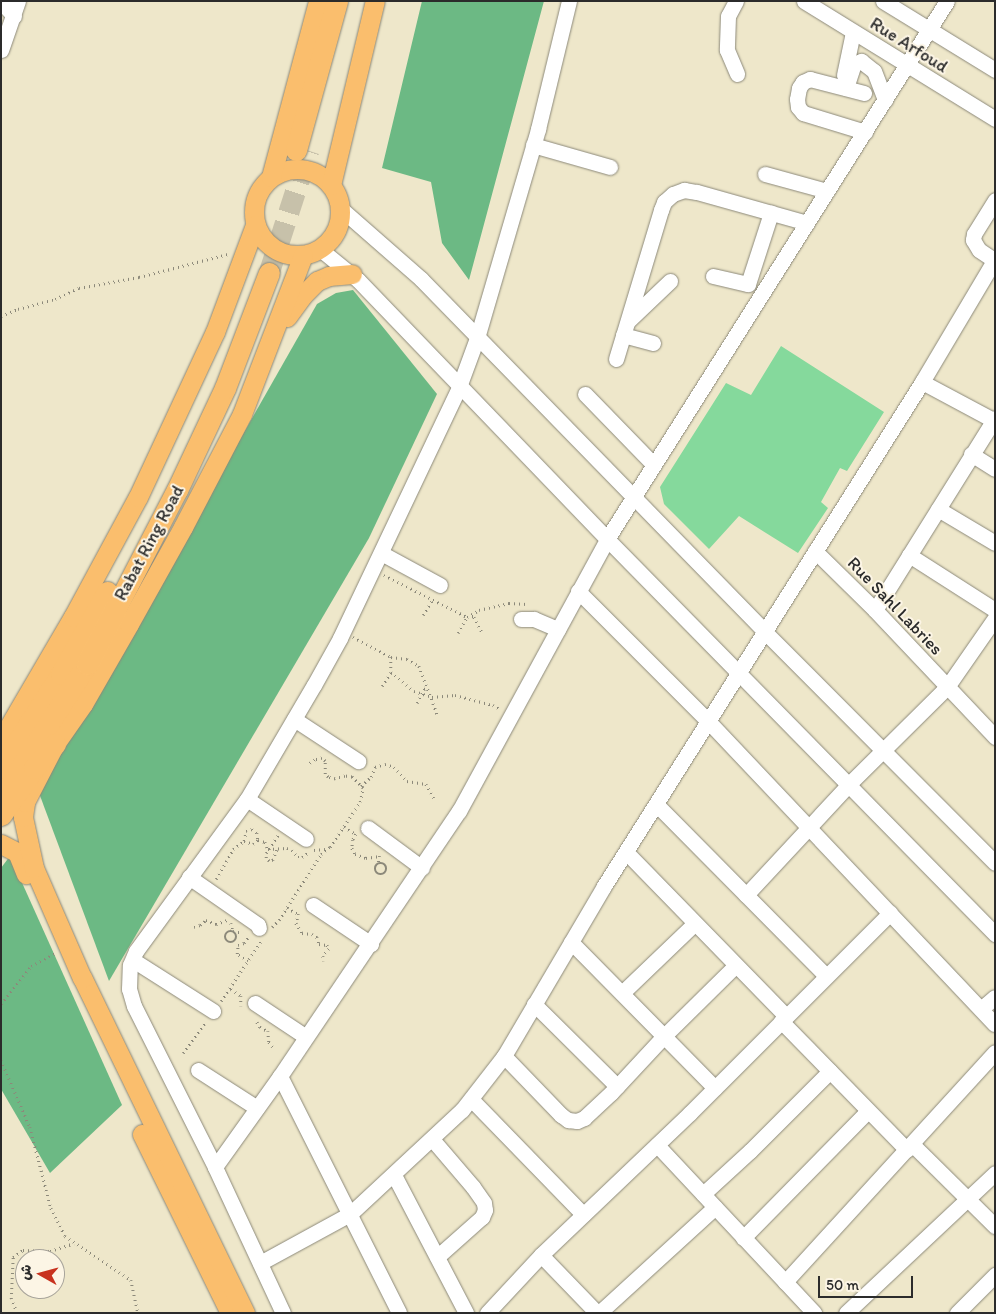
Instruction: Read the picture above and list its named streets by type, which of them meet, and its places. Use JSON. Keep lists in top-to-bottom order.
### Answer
{
  "streets": {
    "highway": ["Rabat Ring Road"],
    "street": ["Rue Arfoud", "Rue Sahl Labries"]
  },
  "scale_bar": "50 m",
  "north": "left"
}
